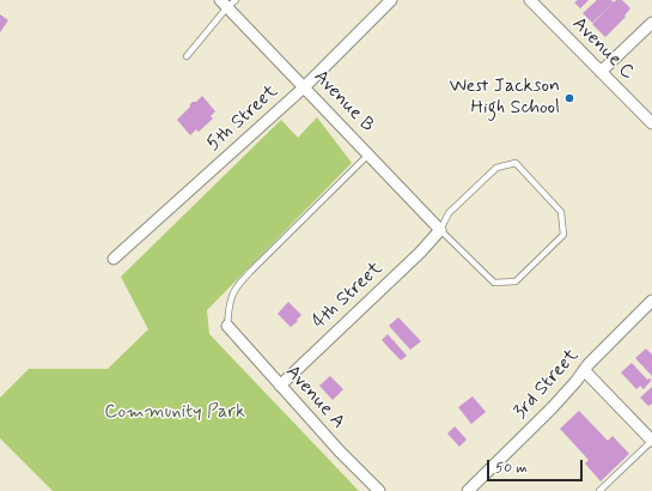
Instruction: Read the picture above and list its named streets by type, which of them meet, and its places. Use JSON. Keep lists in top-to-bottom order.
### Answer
{
  "streets": {
    "street": [
      "Avenue C",
      "Avenue B",
      "5th Street",
      "4th Street",
      "3rd Street",
      "Avenue A"
    ]
  },
  "crossings": [
    ["Avenue B", "5th Street"],
    ["Avenue B", "4th Street"],
    ["4th Street", "Avenue A"]
  ],
  "parks": ["Community Park"],
  "places": ["West Jackson High School"],
  "scale_bar": "50 m"
}
